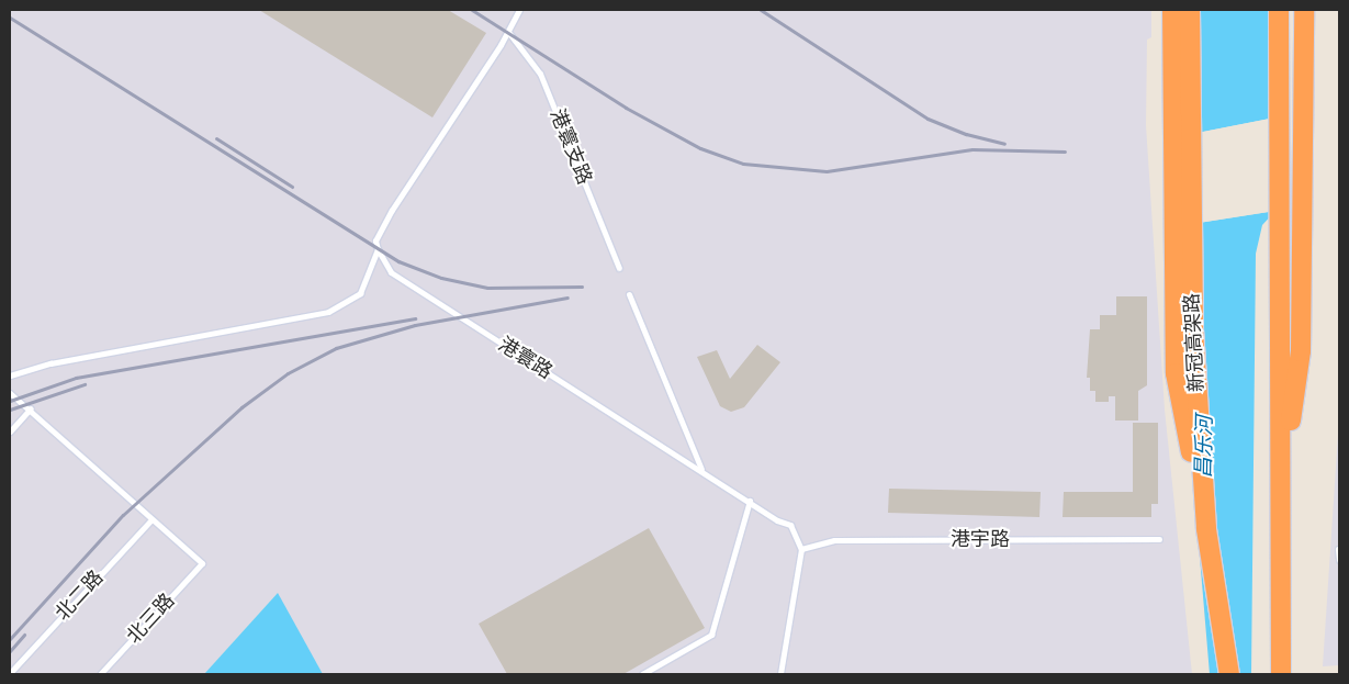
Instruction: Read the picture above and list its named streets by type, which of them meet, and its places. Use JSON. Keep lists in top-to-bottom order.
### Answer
{
  "streets": {
    "highway": ["新冠高架路"],
    "lane": [
      "港寰支路",
      "港寰路",
      "港宇路",
      "北二路",
      "北三路"
    ]
  },
  "crossings": [
    ["港寰路", "港宇路"],
    ["北二路", "北三路"]
  ],
  "water": ["昌乐河"]
}
